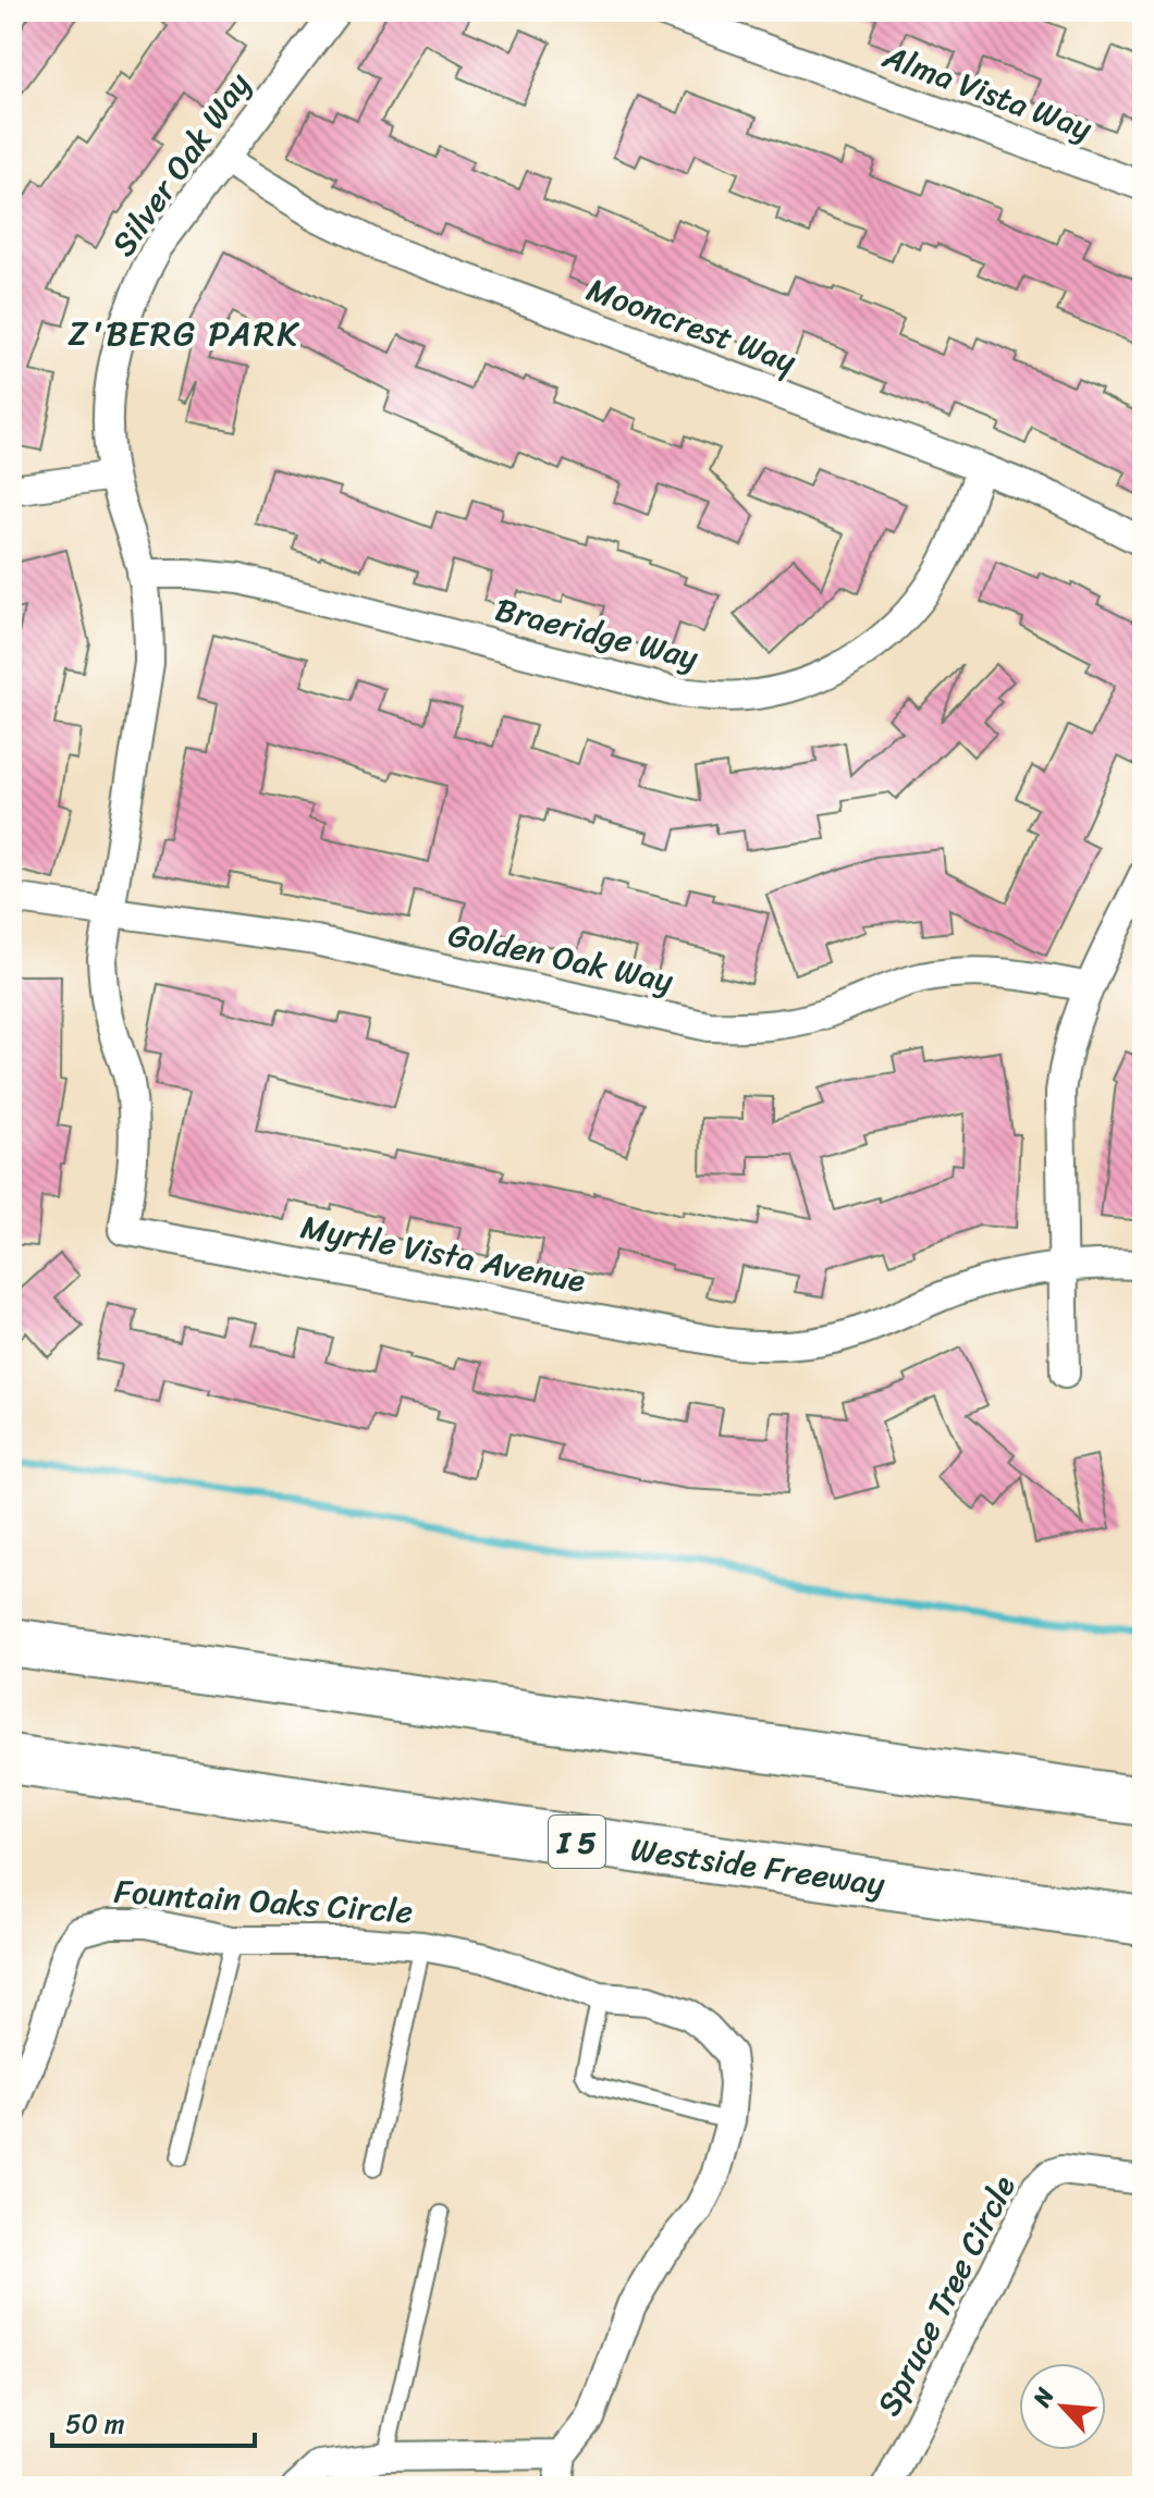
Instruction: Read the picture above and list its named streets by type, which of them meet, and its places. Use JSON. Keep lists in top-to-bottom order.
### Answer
{
  "streets": {
    "highway": ["I 5", "Westside Freeway"],
    "street": [
      "Alma Vista Way",
      "Silver Oak Way",
      "Mooncrest Way",
      "Braeridge Way",
      "Golden Oak Way",
      "Myrtle Vista Avenue",
      "Fountain Oaks Circle",
      "Spruce Tree Circle"
    ]
  },
  "crossings": [
    ["Silver Oak Way", "Mooncrest Way"],
    ["Silver Oak Way", "Braeridge Way"],
    ["Silver Oak Way", "Golden Oak Way"],
    ["Silver Oak Way", "Myrtle Vista Avenue"],
    ["Mooncrest Way", "Braeridge Way"],
    ["Golden Oak Way", "Myrtle Vista Avenue"]
  ],
  "districts": ["Z'BERG PARK"],
  "scale_bar": "50 m",
  "north": "top left"
}
